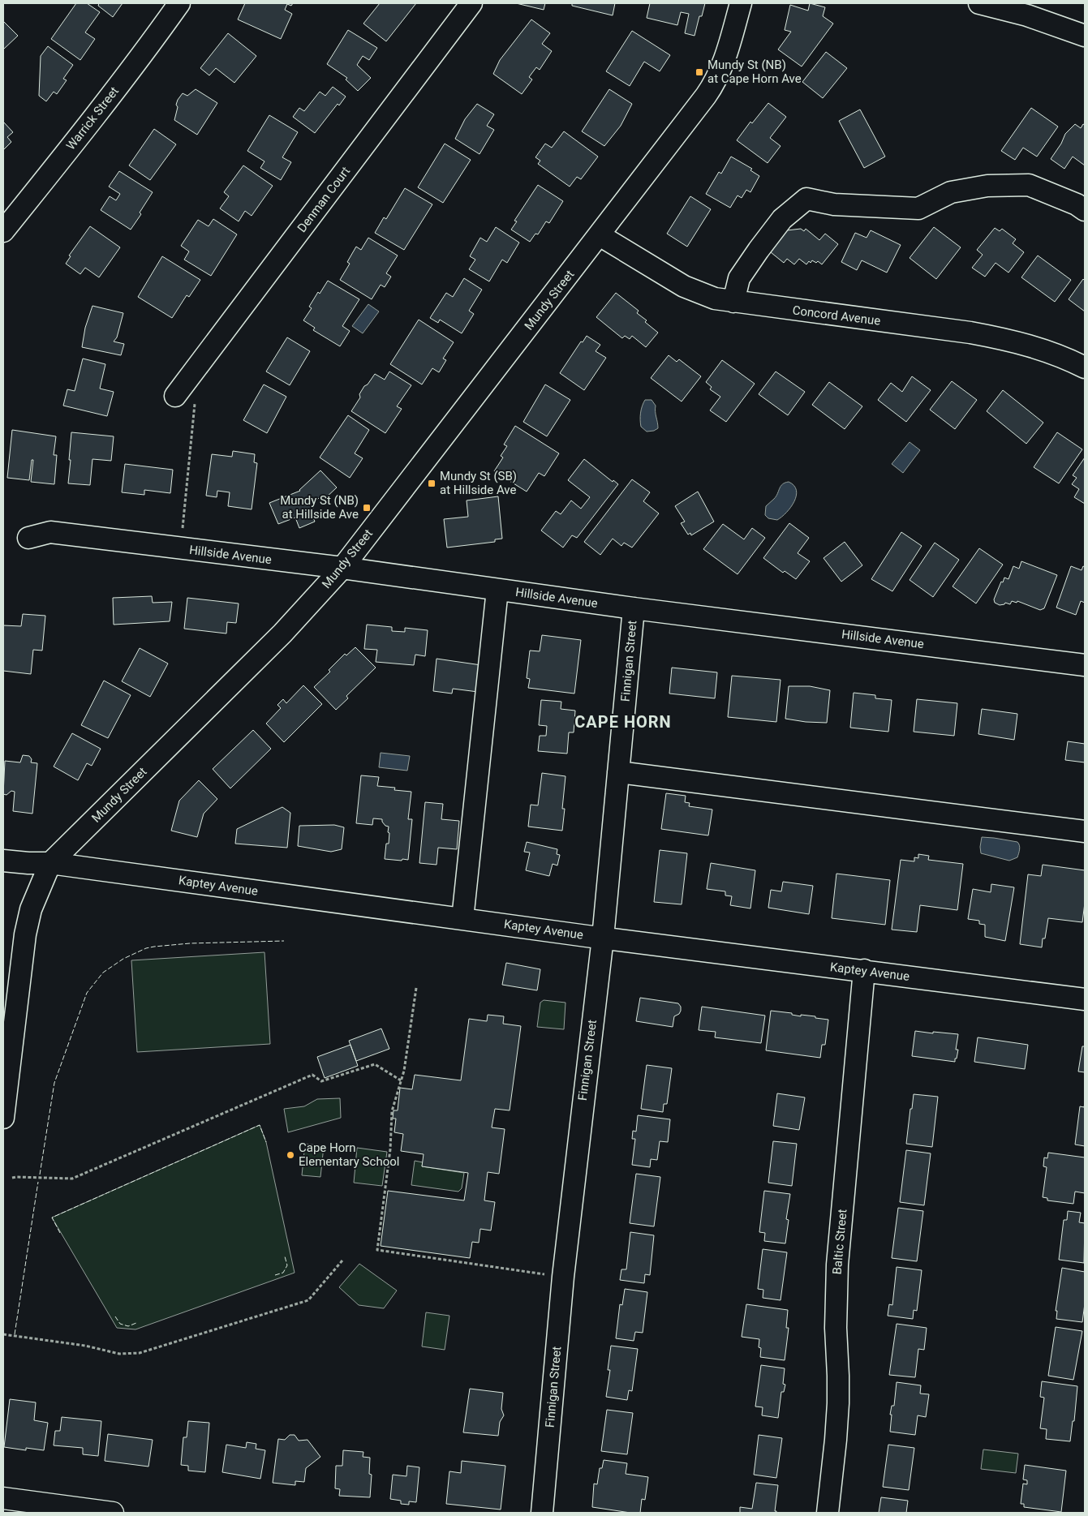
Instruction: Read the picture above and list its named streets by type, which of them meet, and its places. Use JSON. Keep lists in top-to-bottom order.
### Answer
{
  "streets": {
    "street": [
      "Warrick Street",
      "Denman Court",
      "Mundy Street",
      "Concord Avenue",
      "Hillside Avenue",
      "Finnigan Street",
      "Kaptey Avenue",
      "Baltic Street"
    ]
  },
  "crossings": [
    ["Mundy Street", "Concord Avenue"],
    ["Mundy Street", "Hillside Avenue"],
    ["Mundy Street", "Kaptey Avenue"],
    ["Hillside Avenue", "Finnigan Street"],
    ["Finnigan Street", "Kaptey Avenue"],
    ["Kaptey Avenue", "Baltic Street"]
  ],
  "districts": ["CAPE HORN"],
  "places": {
    "transit": ["Mundy St (NB) at Cape Horn Ave", "Mundy St (SB) at Hillside Ave", "Mundy St (NB) at Hillside Ave"],
    "other": ["Cape Horn Elementary School"]
  }
}
